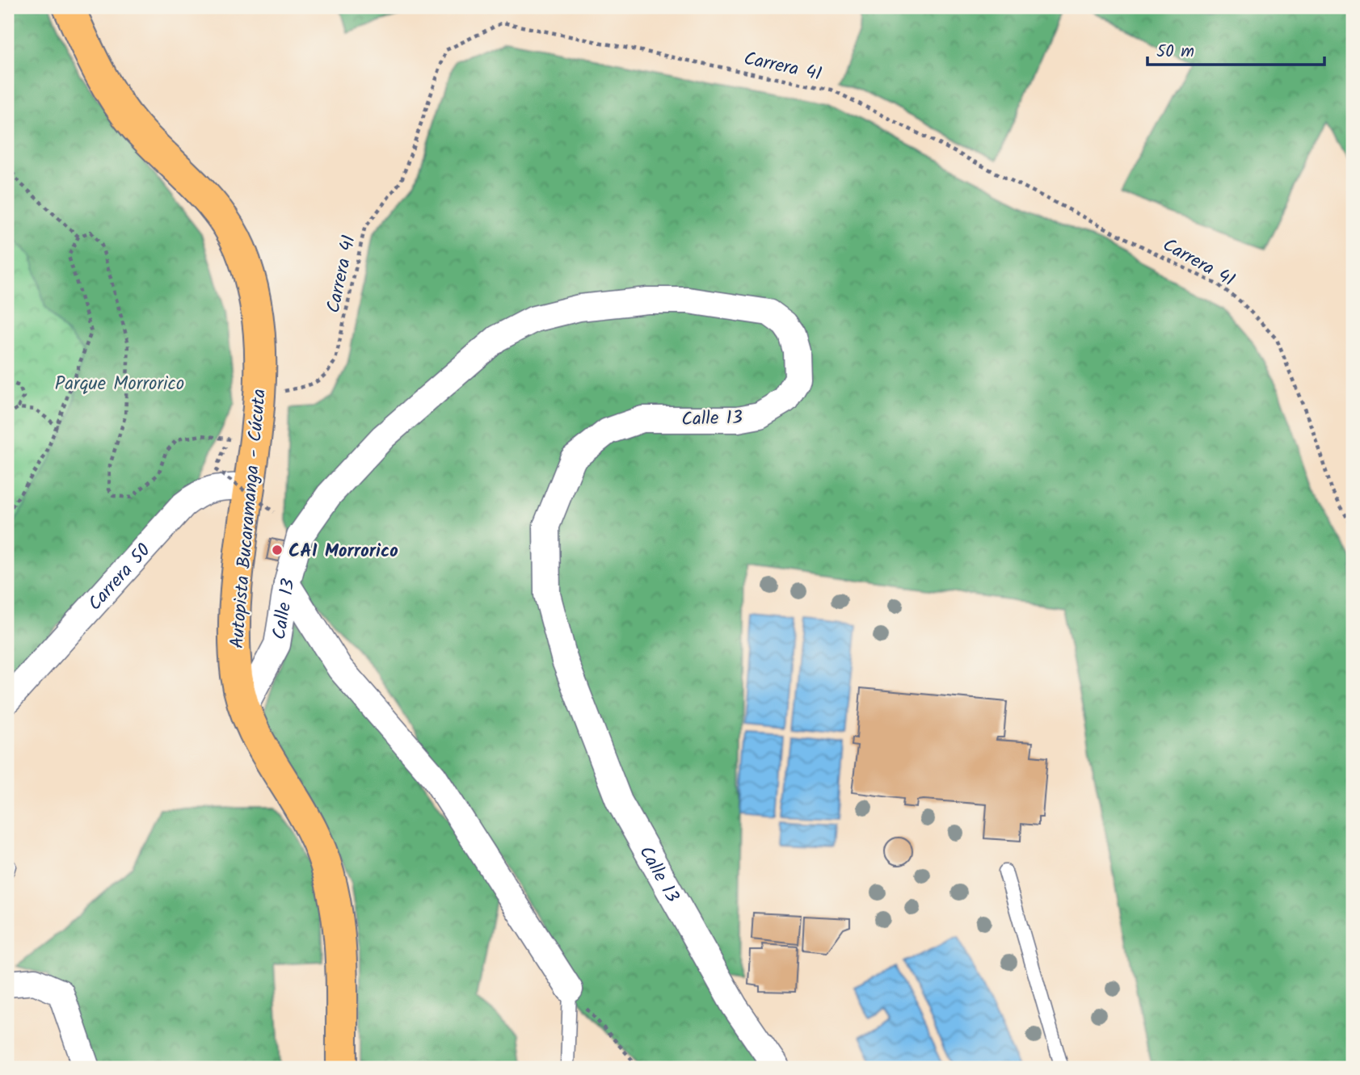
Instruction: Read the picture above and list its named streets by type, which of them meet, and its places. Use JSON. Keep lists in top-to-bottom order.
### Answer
{
  "streets": {
    "highway": ["Autopista Bucaramanga - Cúcuta"],
    "street": ["Calle 13", "Carrera 50"],
    "path": ["Carrera 41"]
  },
  "crossings": [
    ["Carrera 41", "Autopista Bucaramanga - Cúcuta"],
    ["Calle 13", "Autopista Bucaramanga - Cúcuta"],
    ["Autopista Bucaramanga - Cúcuta", "Carrera 50"]
  ],
  "parks": ["Parque Morrorico"],
  "places": ["CAI Morrorico"],
  "scale_bar": "50 m"
}
